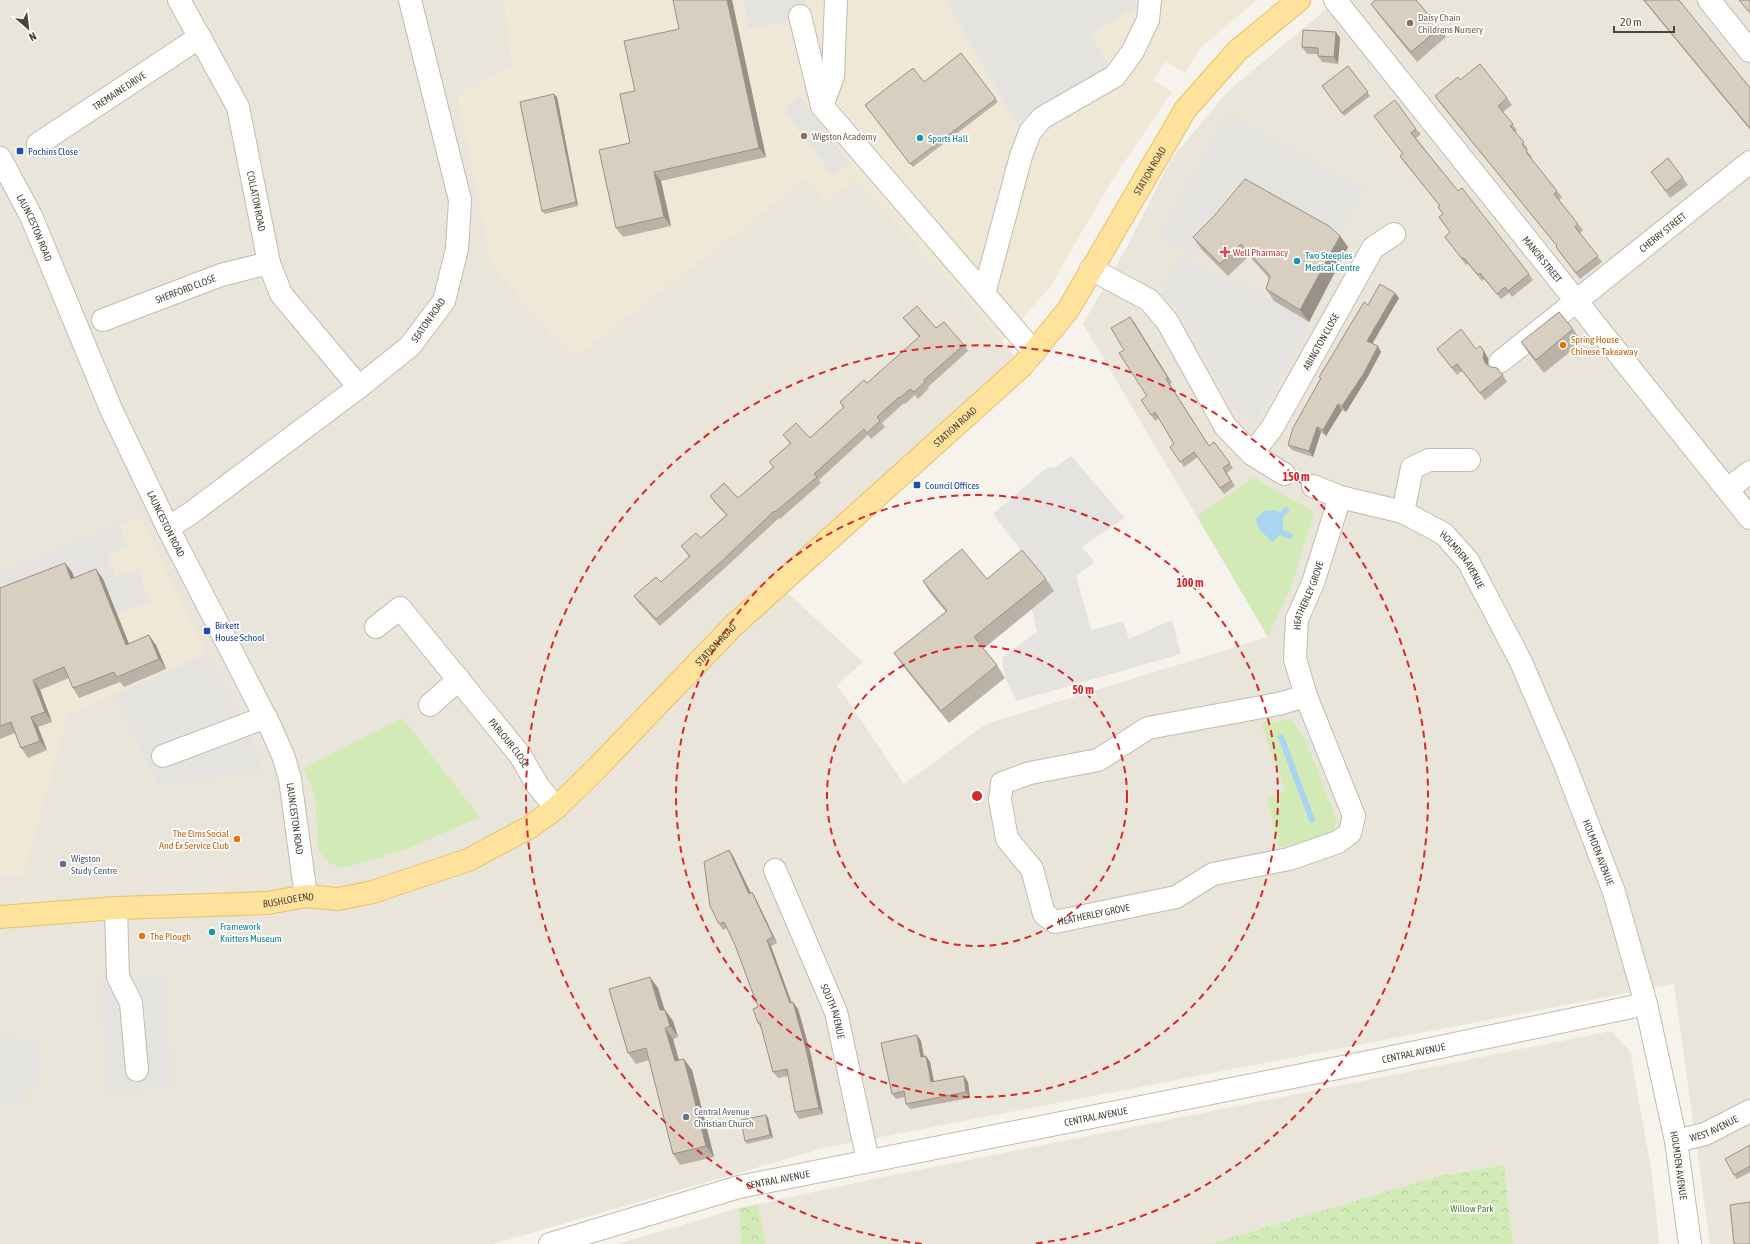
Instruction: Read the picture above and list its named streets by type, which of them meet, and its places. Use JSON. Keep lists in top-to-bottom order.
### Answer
{
  "streets": {
    "main road": ["STATION ROAD", "BUSHLOE END"],
    "street": [
      "TREMAINE DRIVE",
      "COLLATON ROAD",
      "LAUNCESTON ROAD",
      "CHERRY STREET",
      "MANOR STREET",
      "SHERFORD CLOSE",
      "SEATON ROAD",
      "ABINGTON CLOSE",
      "HOLMDEN AVENUE",
      "HEATHERLEY GROVE",
      "PARLOUR CLOSE",
      "SOUTH AVENUE",
      "CENTRAL AVENUE",
      "WEST AVENUE"
    ]
  },
  "crossings": [
    ["TREMAINE DRIVE", "COLLATON ROAD"],
    ["STATION ROAD", "PARLOUR CLOSE"],
    ["STATION ROAD", "BUSHLOE END"],
    ["COLLATON ROAD", "SHERFORD CLOSE"],
    ["COLLATON ROAD", "SEATON ROAD"],
    ["LAUNCESTON ROAD", "SEATON ROAD"],
    ["LAUNCESTON ROAD", "BUSHLOE END"],
    ["CHERRY STREET", "MANOR STREET"],
    ["HOLMDEN AVENUE", "HEATHERLEY GROVE"],
    ["HOLMDEN AVENUE", "CENTRAL AVENUE"],
    ["HOLMDEN AVENUE", "WEST AVENUE"],
    ["PARLOUR CLOSE", "BUSHLOE END"],
    ["SOUTH AVENUE", "CENTRAL AVENUE"]
  ],
  "parks": ["Willow Park"],
  "places": {
    "other": [
      "Daisy Chain Childrens Nursery",
      "Wigston Academy",
      "Sports Hall",
      "Two Steeples Medical Centre",
      "Spring House Chinese Takeaway",
      "The Elms Social And Ex Service Club",
      "Wigston Study Centre",
      "Framework Knitters Museum",
      "The Plough",
      "Central Avenue Christian Church"
    ],
    "transit": ["Pochins Close", "Council Offices", "Birkett House School"],
    "health": ["Well Pharmacy"]
  },
  "scale_bar": "20 m",
  "north": "bottom right",
  "rings": ["150 m", "100 m", "50 m"]
}
